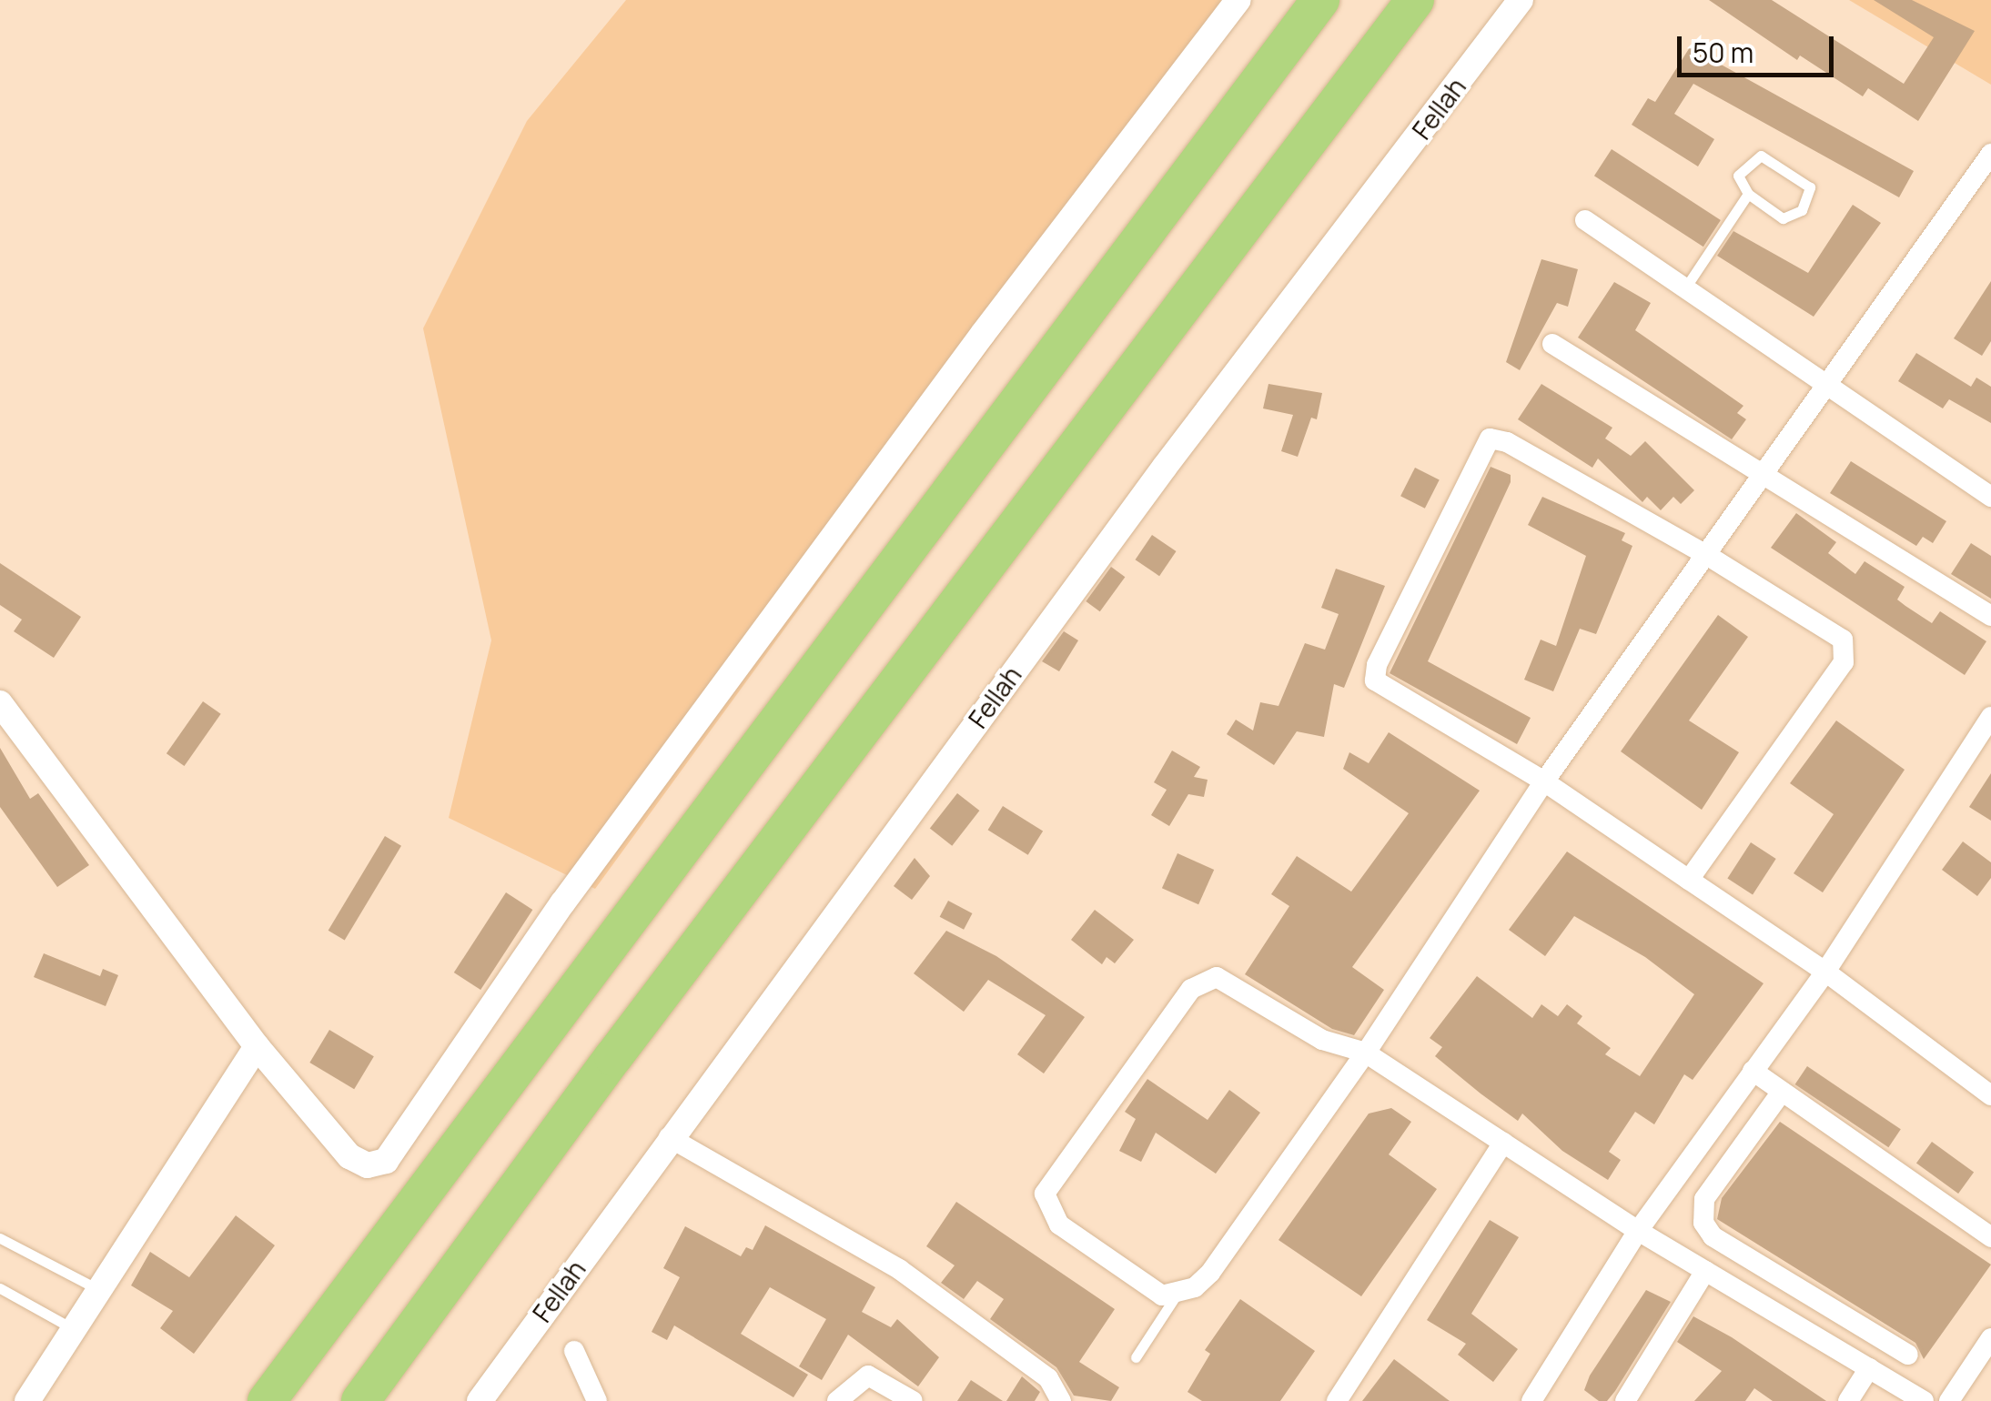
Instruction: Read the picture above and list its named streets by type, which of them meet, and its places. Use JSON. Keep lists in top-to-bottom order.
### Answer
{
  "streets": {
    "street": ["Fellah"]
  },
  "scale_bar": "50 m"
}
